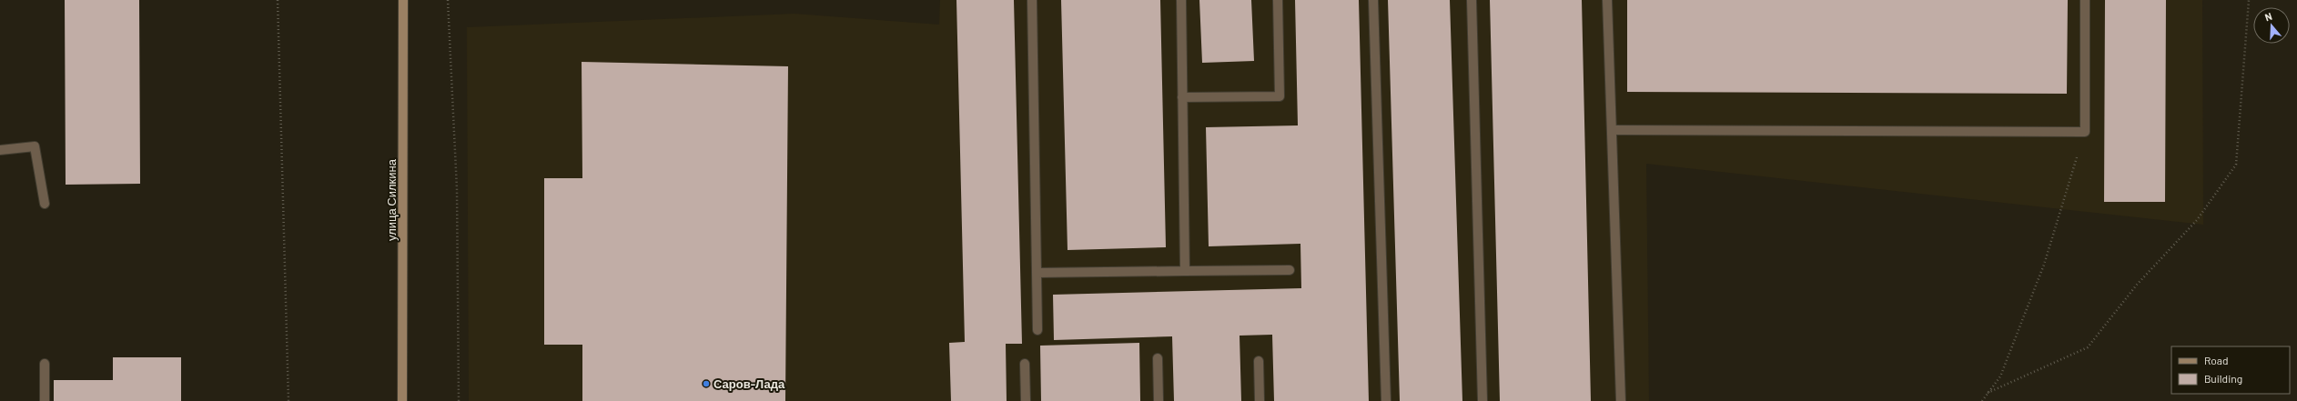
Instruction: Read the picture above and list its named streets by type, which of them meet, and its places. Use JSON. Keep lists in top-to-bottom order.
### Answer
{
  "streets": {
    "main road": ["улица Силкина"]
  },
  "places": ["Саров-Лада"],
  "legend": ["Road", "Building"],
  "north": "top"
}
